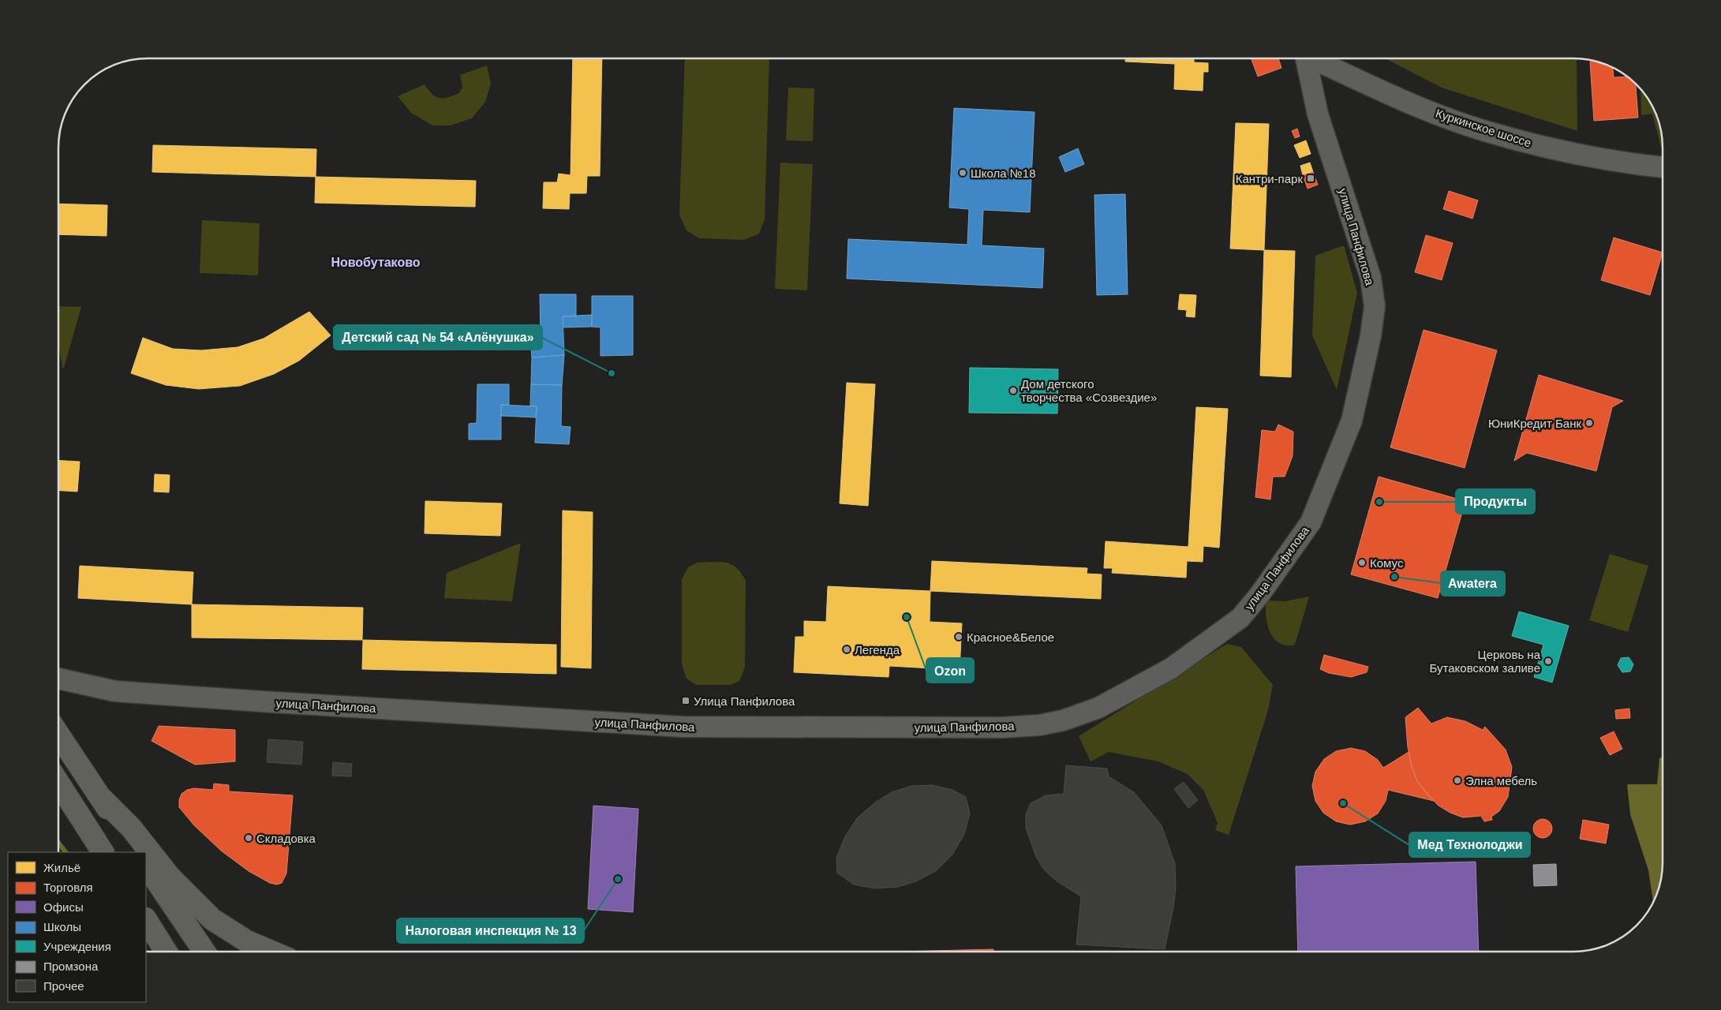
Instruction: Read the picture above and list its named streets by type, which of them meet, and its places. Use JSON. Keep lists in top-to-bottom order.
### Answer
{
  "streets": {
    "street": ["Куркинское шоссе", "улица Панфилова"]
  },
  "districts": ["Новобутаково"],
  "places": {
    "other": [
      "Школа №18",
      "Детский сад № 54 «Алёнушка»",
      "Дом детского творчества «Созвездие»",
      "ЮниКредит Банк",
      "Продукты",
      "Комус",
      "Awatera",
      "Ozon",
      "Красное&Белое",
      "Легенда",
      "Церковь на Бутаковском заливе",
      "Элна мебель",
      "Мед Технолоджи",
      "Складовка",
      "Налоговая инспекция № 13"
    ],
    "transit": ["Кантри-парк", "Улица Панфилова"]
  },
  "legend": [
    "Жильё",
    "Торговля",
    "Офисы",
    "Школы",
    "Учреждения",
    "Промзона",
    "Прочее"
  ]
}
